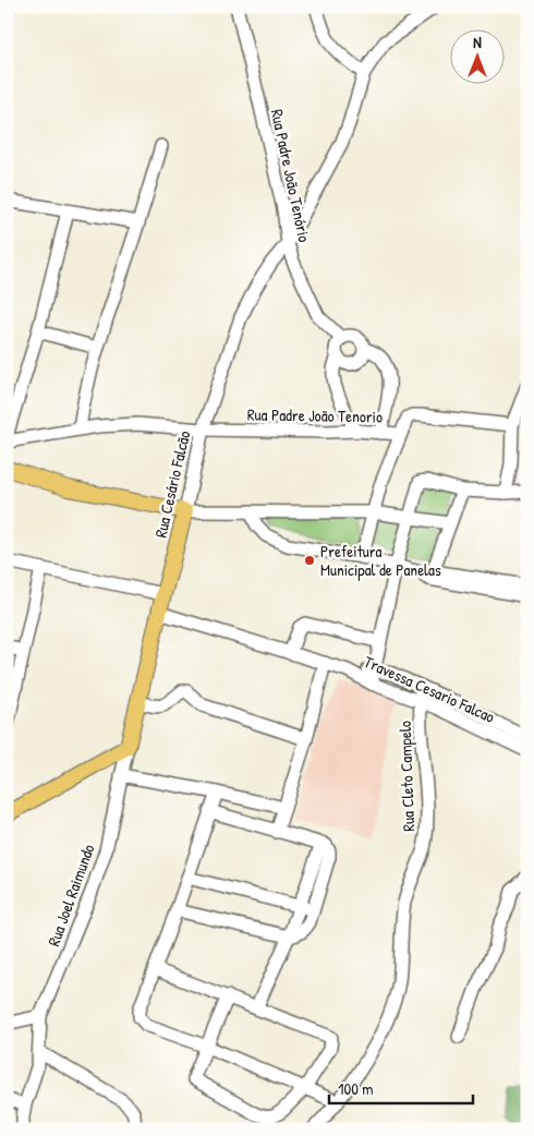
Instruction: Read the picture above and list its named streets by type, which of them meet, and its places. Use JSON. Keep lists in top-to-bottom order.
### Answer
{
  "streets": {
    "main road": ["Rua Cesário Falcão"],
    "street": [
      "Rua Padre João Tenório",
      "Rua Padre João Tenorio",
      "Travessa Cesario Falcao",
      "Rua Cleto Campelo",
      "Rua Joel Raimundo"
    ]
  },
  "crossings": [
    ["Rua Padre João Tenório", "Rua Cesário Falcão"],
    ["Rua Padre João Tenorio", "Rua Cesário Falcão"],
    ["Rua Cesário Falcão", "Travessa Cesario Falcao"],
    ["Rua Cesário Falcão", "Rua Joel Raimundo"],
    ["Travessa Cesario Falcao", "Rua Cleto Campelo"]
  ],
  "places": ["Prefeitura Municipal de Panelas"],
  "scale_bar": "100 m",
  "north": "top"
}
